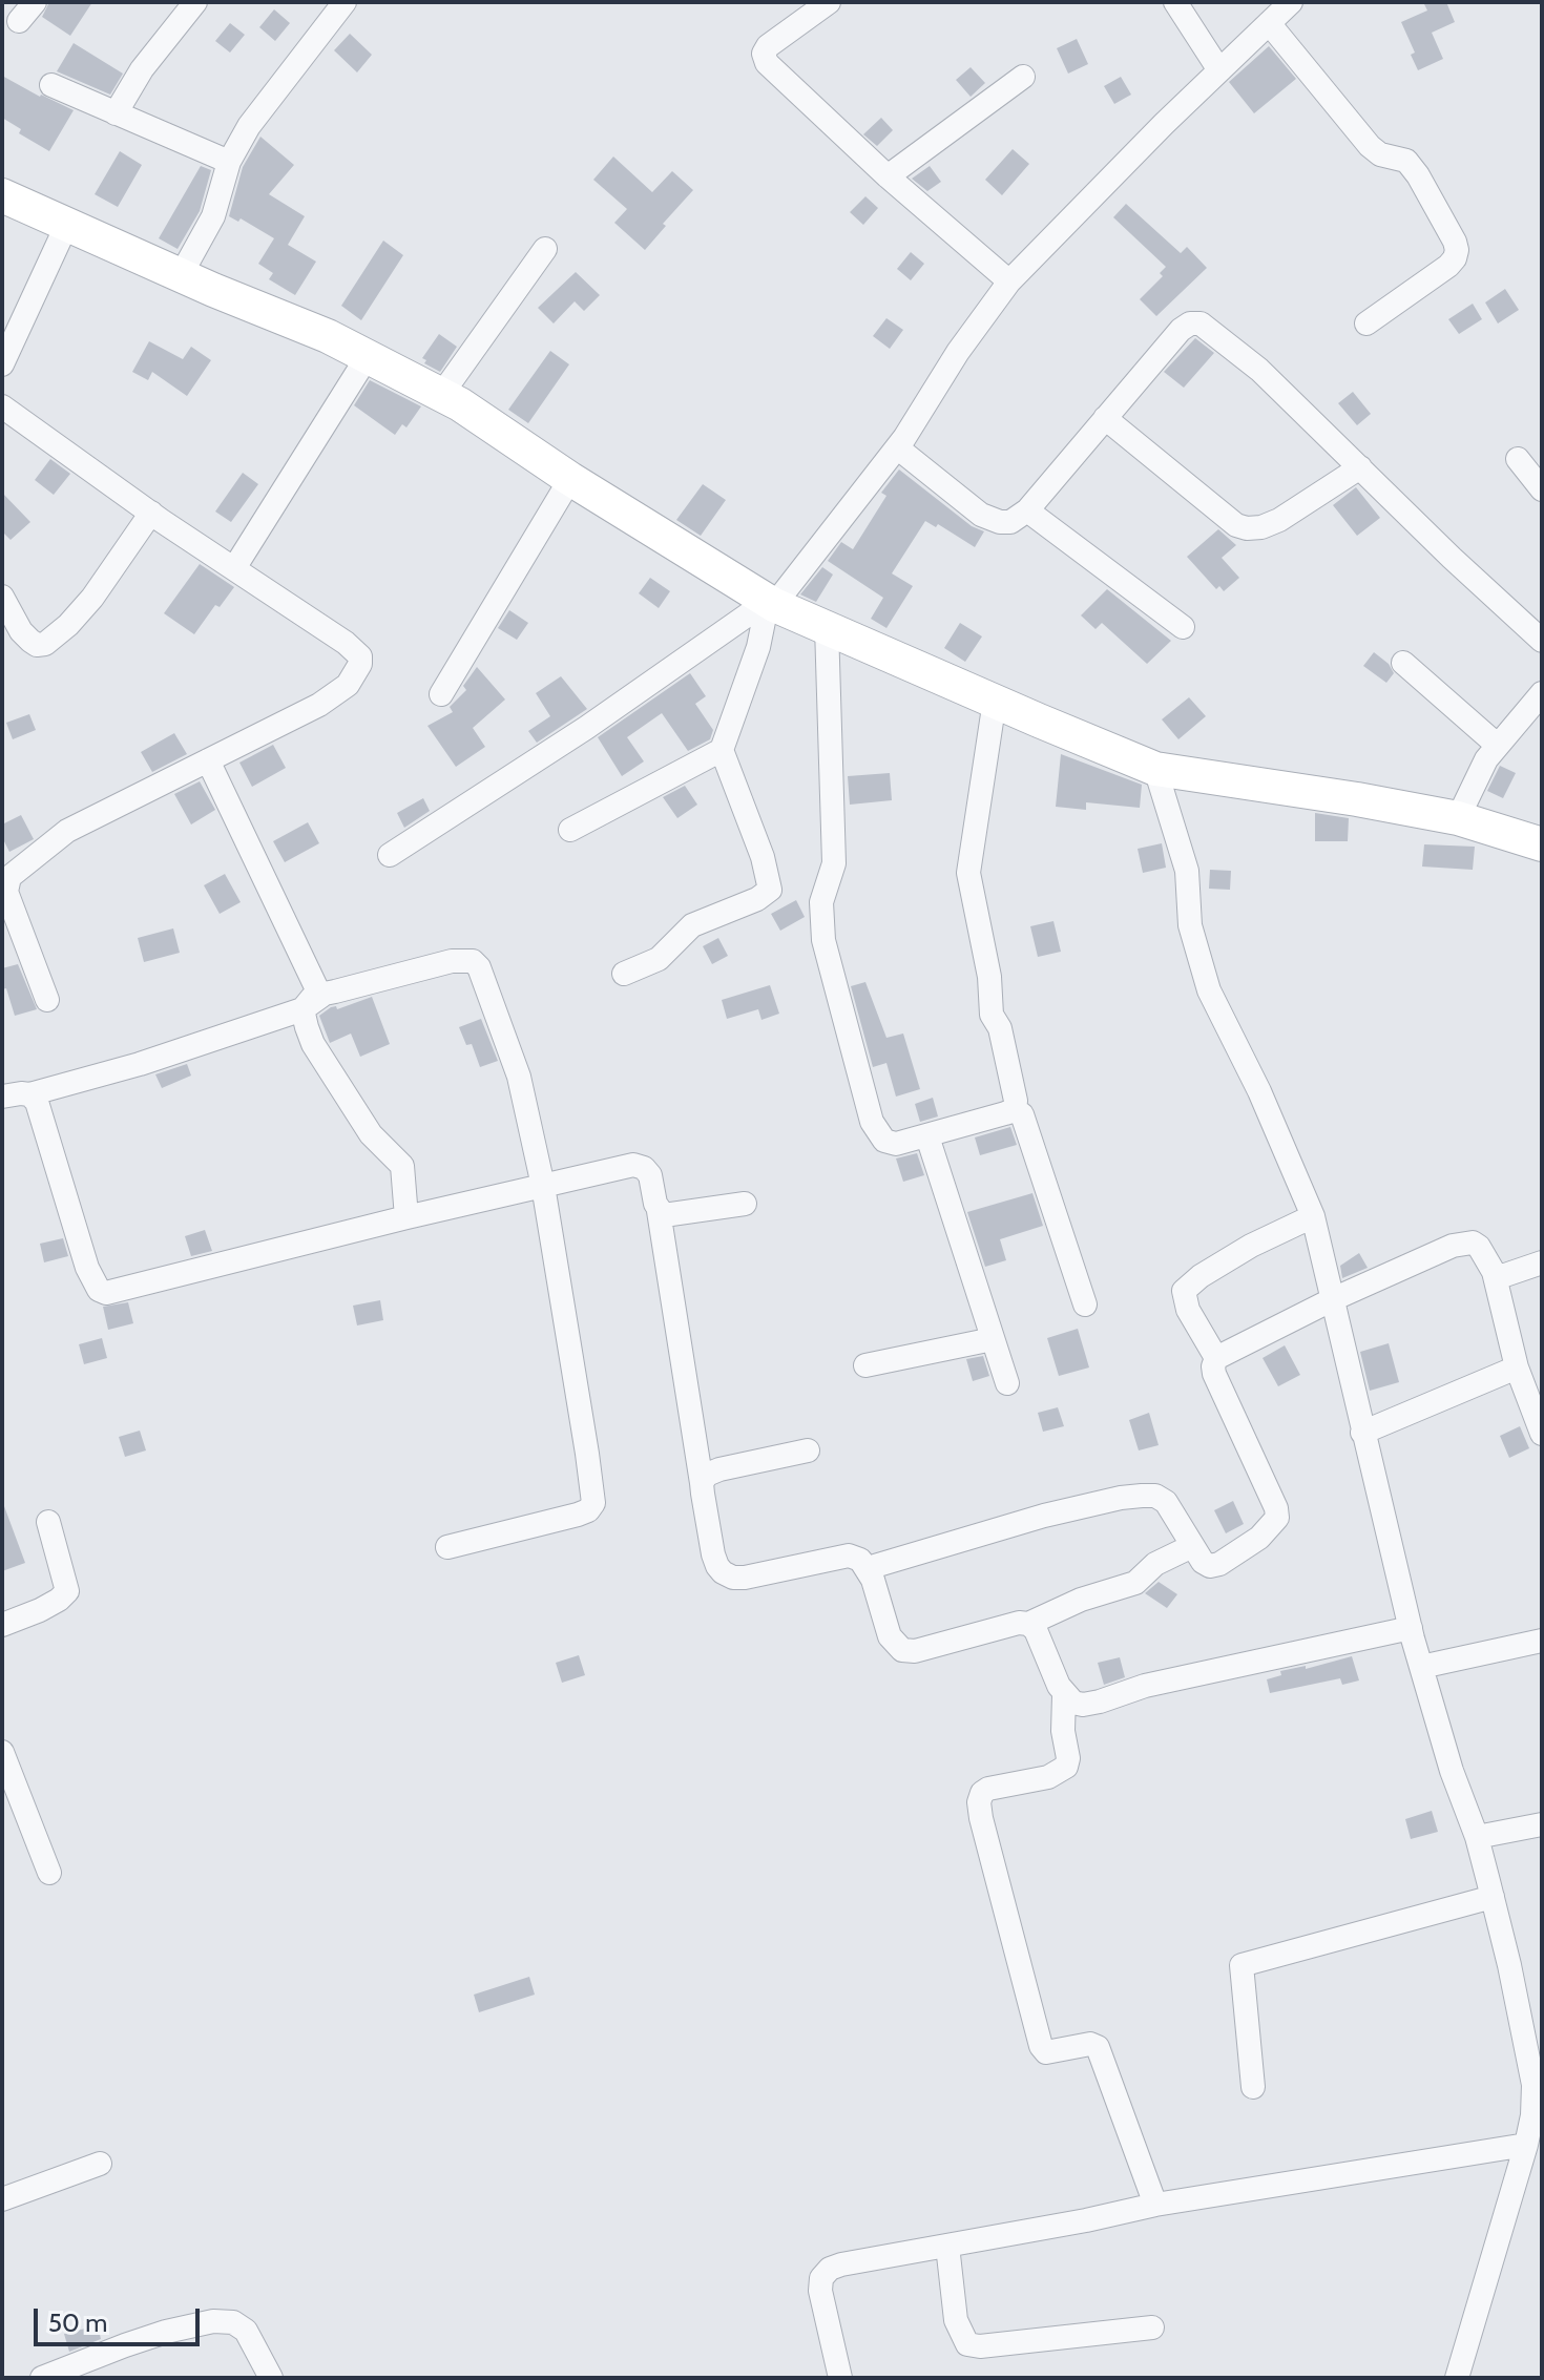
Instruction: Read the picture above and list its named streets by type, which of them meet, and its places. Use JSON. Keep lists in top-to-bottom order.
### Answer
{
  "scale_bar": "50 m"
}
